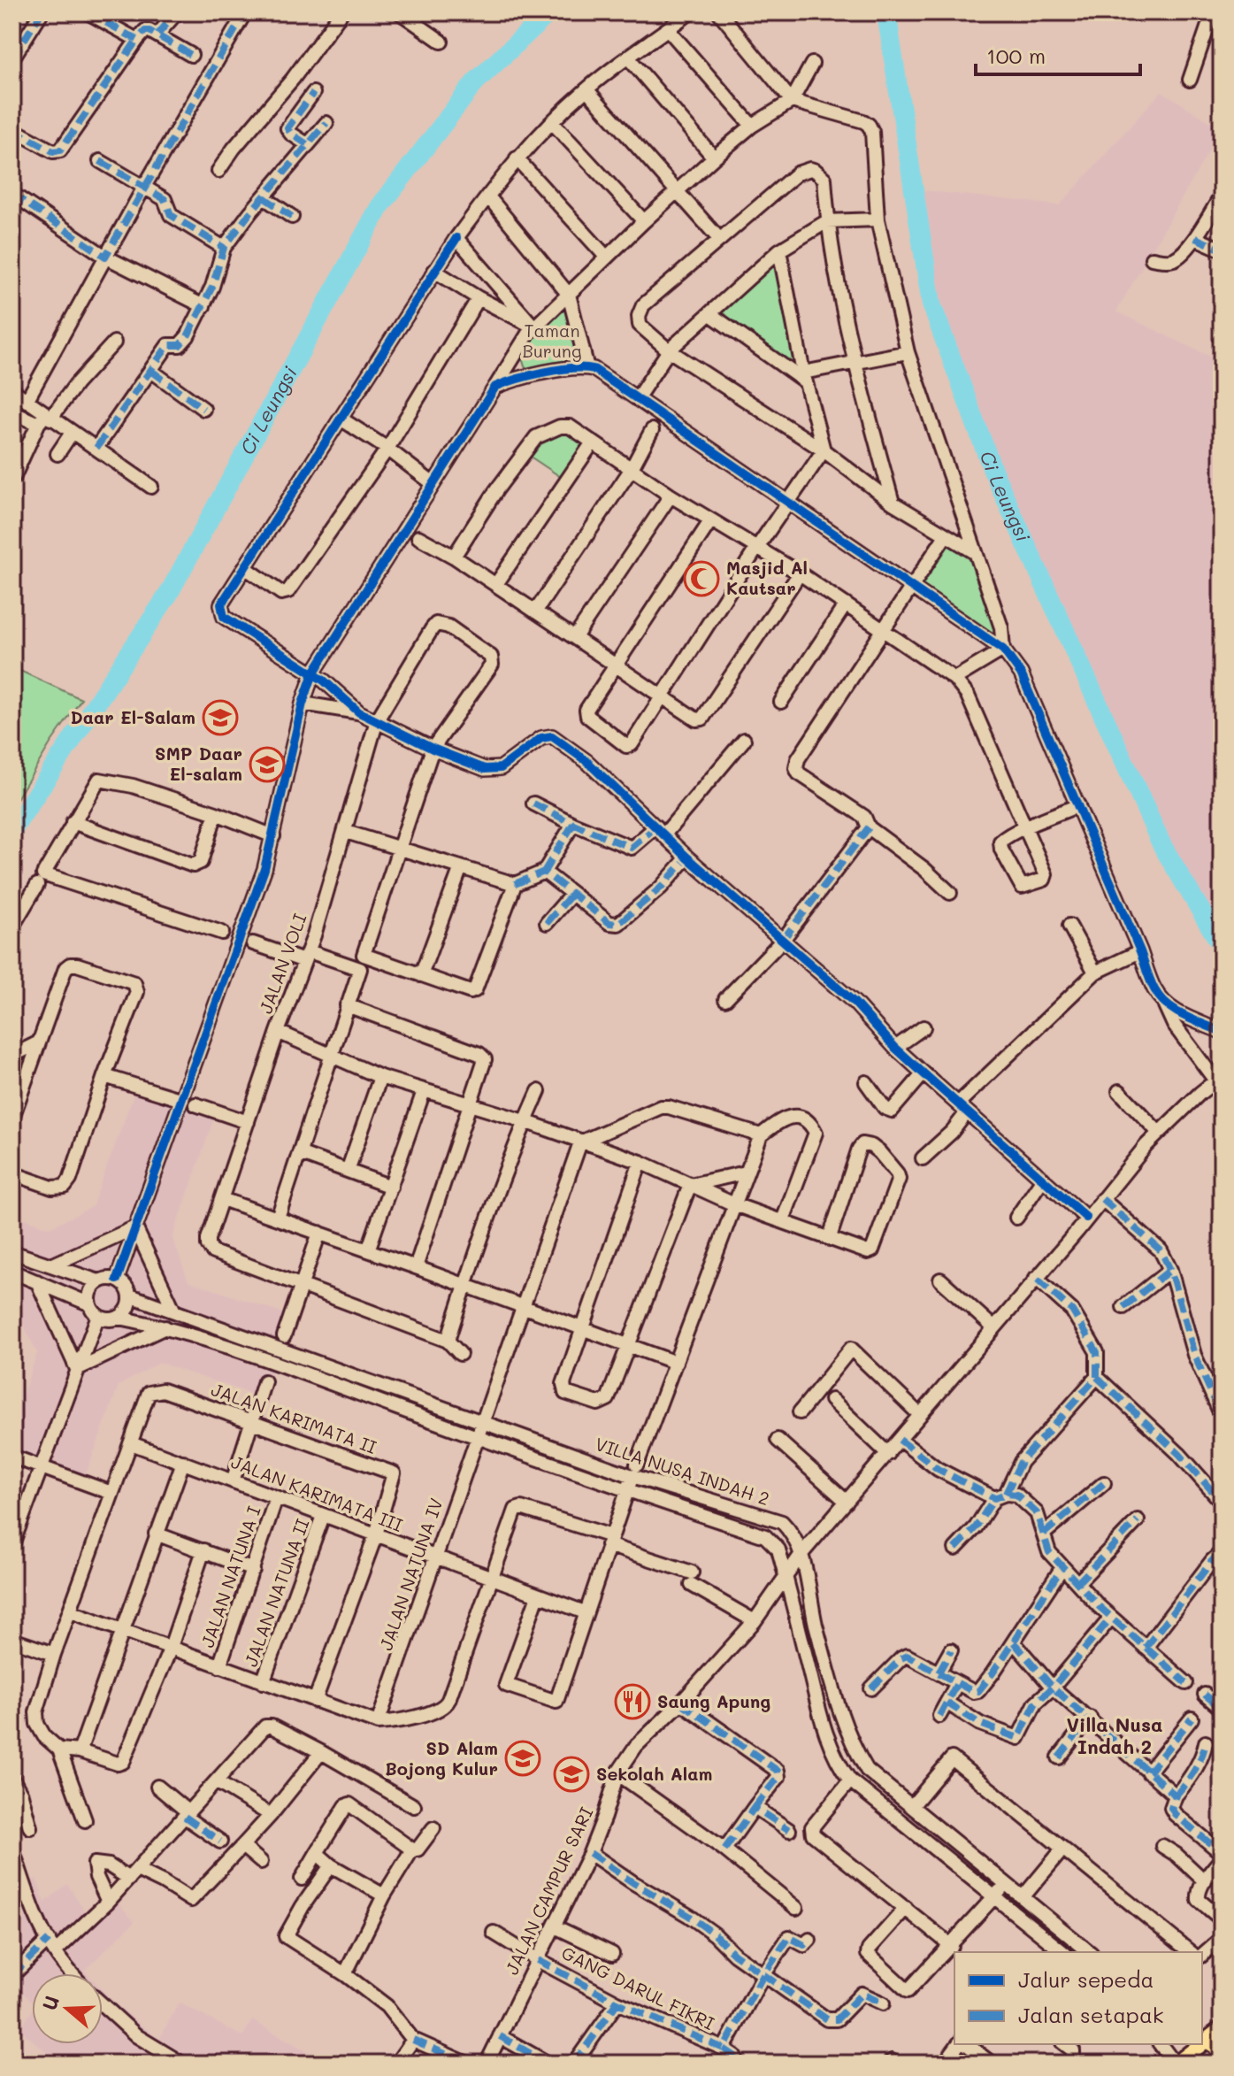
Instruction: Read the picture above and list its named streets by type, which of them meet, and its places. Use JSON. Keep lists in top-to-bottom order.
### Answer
{
  "streets": {
    "street": [
      "JALAN VOLI",
      "JALAN KARIMATA II",
      "VILLA NUSA INDAH 2",
      "JALAN KARIMATA III",
      "JALAN NATUNA IV",
      "JALAN NATUNA I",
      "JALAN NATUNA II",
      "JALAN CAMPUR SARI",
      "GANG DARUL FIKRI"
    ]
  },
  "crossings": [
    ["JALAN KARIMATA II", "JALAN KARIMATA III"],
    ["VILLA NUSA INDAH 2", "JALAN NATUNA IV"],
    ["VILLA NUSA INDAH 2", "JALAN CAMPUR SARI"],
    ["JALAN KARIMATA III", "JALAN NATUNA IV"],
    ["JALAN KARIMATA III", "JALAN NATUNA I"],
    ["JALAN KARIMATA III", "JALAN NATUNA II"],
    ["JALAN CAMPUR SARI", "GANG DARUL FIKRI"]
  ],
  "districts": ["Villa Nusa Indah 2"],
  "water": ["Ci Leungsi"],
  "parks": ["Taman Burung"],
  "places": {
    "mosque": ["Masjid Al Kautsar"],
    "school or university": [
      "Daar El-Salam",
      "SMP Daar El-salam",
      "SD Alam Bojong Kulur",
      "Sekolah Alam"
    ],
    "restaurant": ["Saung Apung"]
  },
  "legend": ["Jalur sepeda", "Jalan setapak"],
  "scale_bar": "100 m",
  "north": "left"
}
